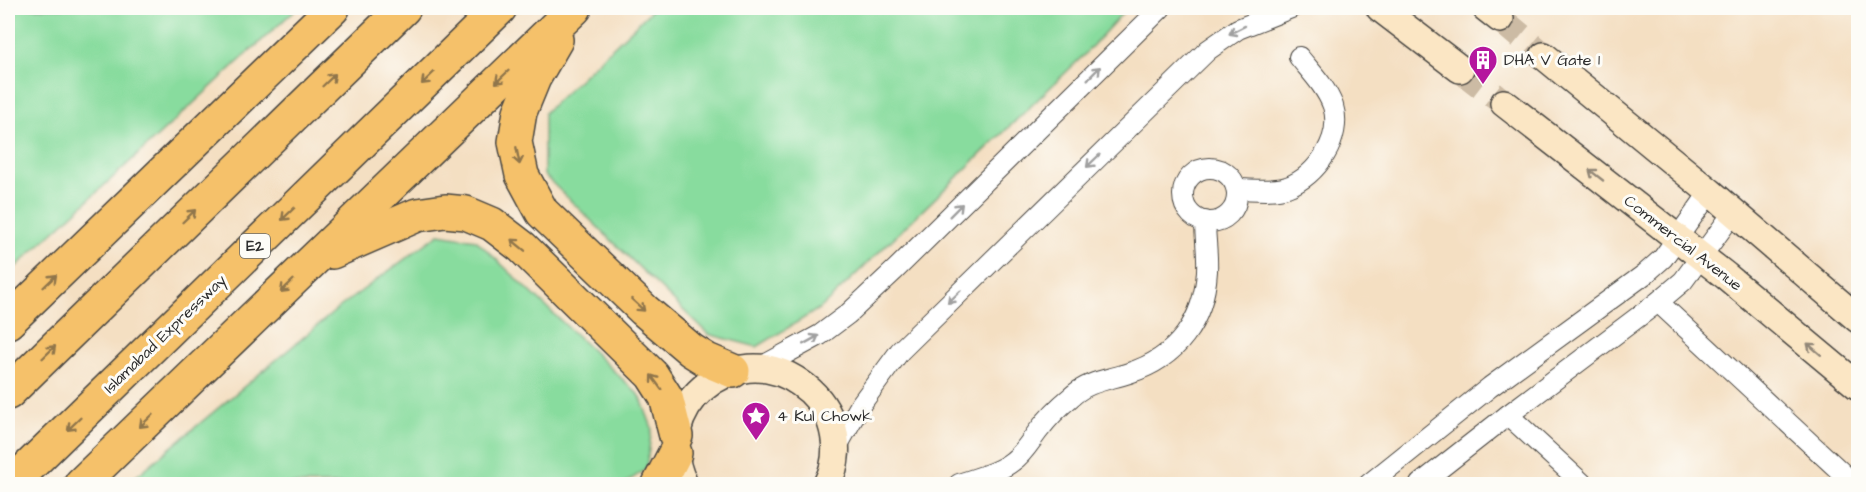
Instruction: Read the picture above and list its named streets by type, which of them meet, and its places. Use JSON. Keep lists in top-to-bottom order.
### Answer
{
  "streets": {
    "highway": ["E2", "Islamabad Expressway"],
    "main road": ["Commercial Avenue"]
  },
  "places": {
    "building": ["DHA V Gate 1"],
    "place": ["4 Kul Chowk"]
  }
}
